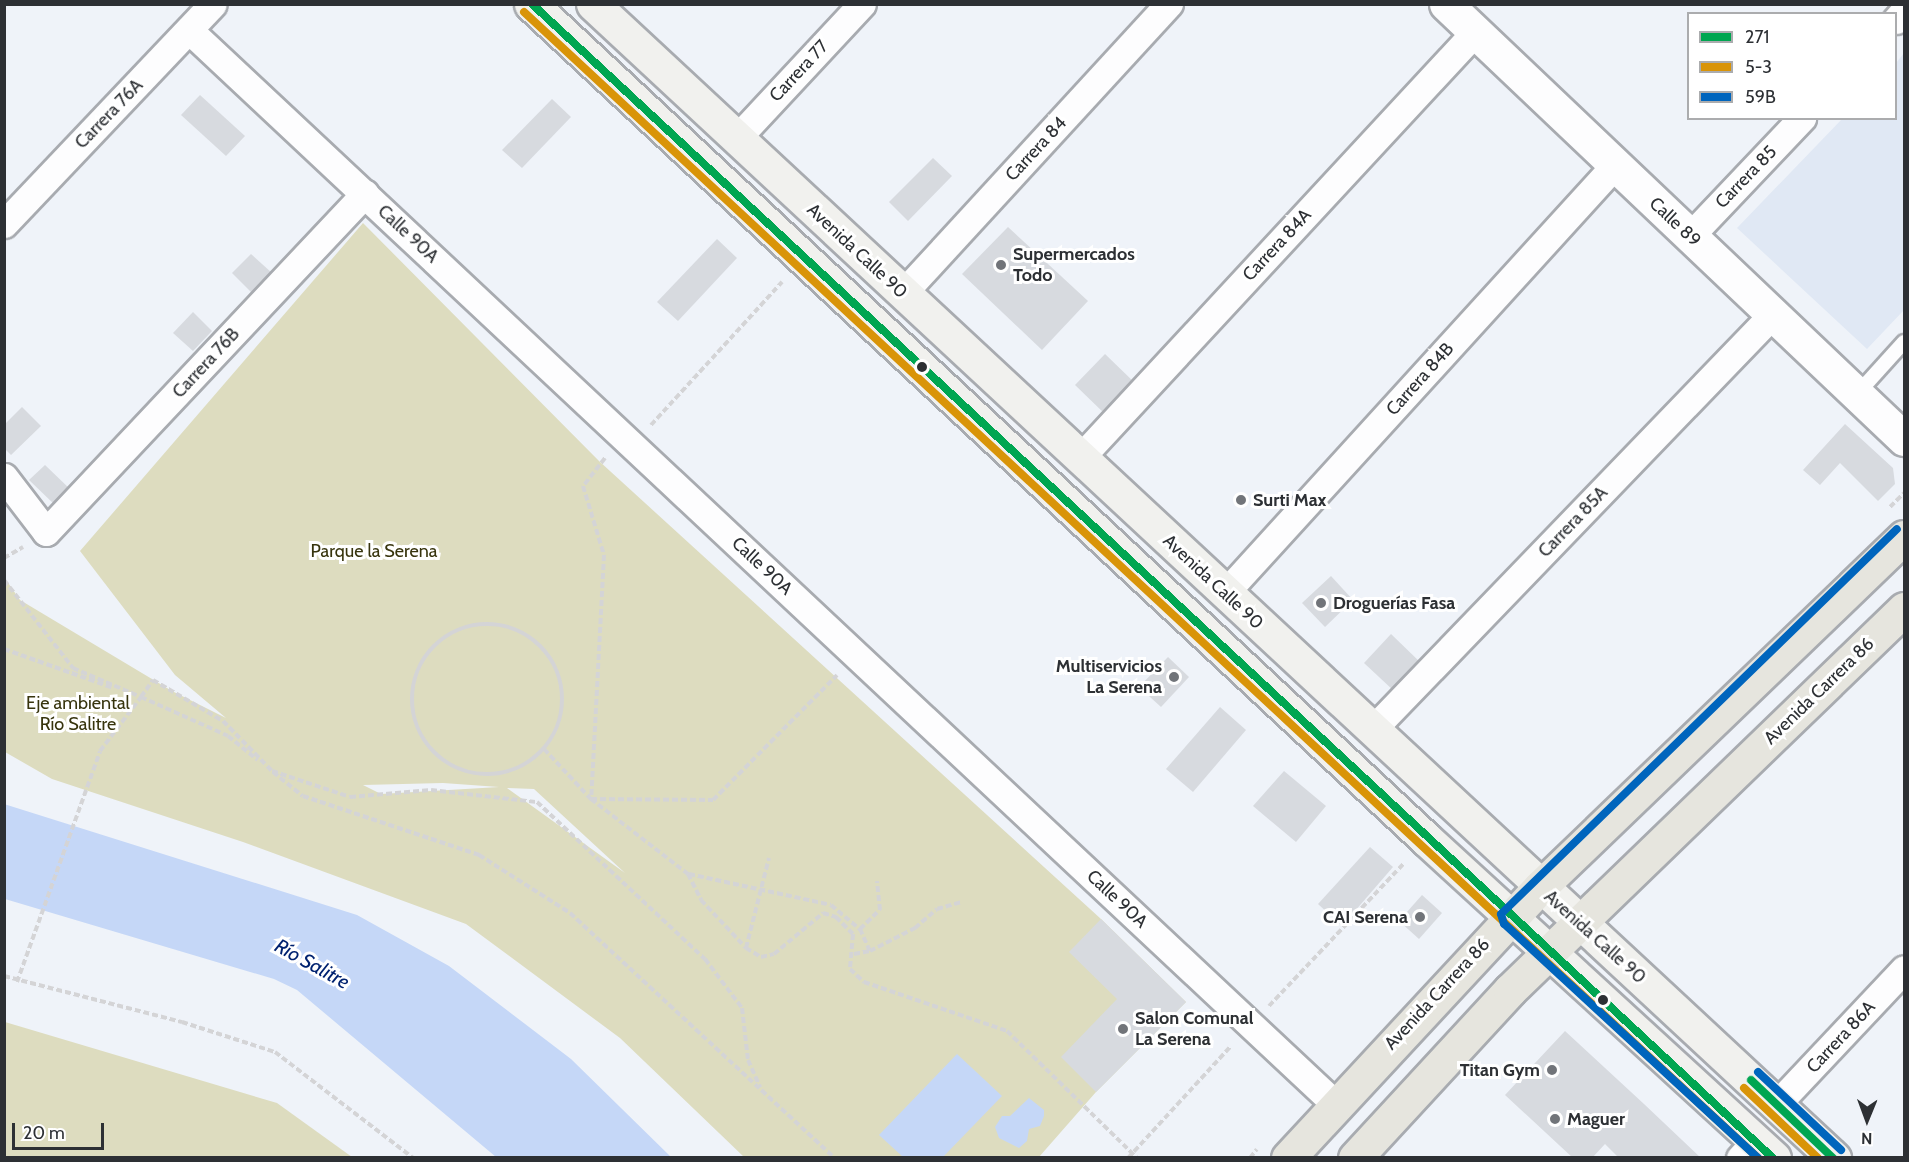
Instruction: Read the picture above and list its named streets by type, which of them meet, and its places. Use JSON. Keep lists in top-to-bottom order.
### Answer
{
  "streets": {
    "main road": ["Avenida Calle 90", "Avenida Carrera 86"],
    "street": [
      "Carrera 77",
      "Carrera 76A",
      "Carrera 84",
      "Carrera 85",
      "Calle 89",
      "Calle 90A",
      "Carrera 84A",
      "Carrera 76B",
      "Carrera 84B",
      "Carrera 85A",
      "Carrera 86A"
    ]
  },
  "crossings": [
    ["Carrera 77", "Avenida Calle 90"],
    ["Carrera 76A", "Calle 90A"],
    ["Carrera 84", "Avenida Calle 90"],
    ["Carrera 85", "Calle 89"],
    ["Calle 89", "Carrera 84A"],
    ["Calle 89", "Carrera 84B"],
    ["Calle 89", "Carrera 85A"],
    ["Calle 90A", "Carrera 76B"],
    ["Calle 90A", "Avenida Carrera 86"],
    ["Carrera 84A", "Avenida Calle 90"],
    ["Avenida Calle 90", "Carrera 84B"],
    ["Avenida Calle 90", "Carrera 85A"],
    ["Avenida Calle 90", "Avenida Carrera 86"],
    ["Avenida Calle 90", "Carrera 86A"]
  ],
  "water": ["Río Salitre"],
  "parks": ["Parque la Serena", "Eje ambiental Río Salitre"],
  "places": [
    "Supermercados Todo",
    "Surti Max",
    "Droguerías Fasa",
    "Multiservicios La Serena",
    "CAI Serena",
    "Salon Comunal La Serena",
    "Titan Gym",
    "Maguer"
  ],
  "lines": ["transit line 271", "transit line 5-3", "transit line 59B"],
  "legend": ["271", "5-3", "59B"],
  "scale_bar": "20 m",
  "north": "bottom"
}
